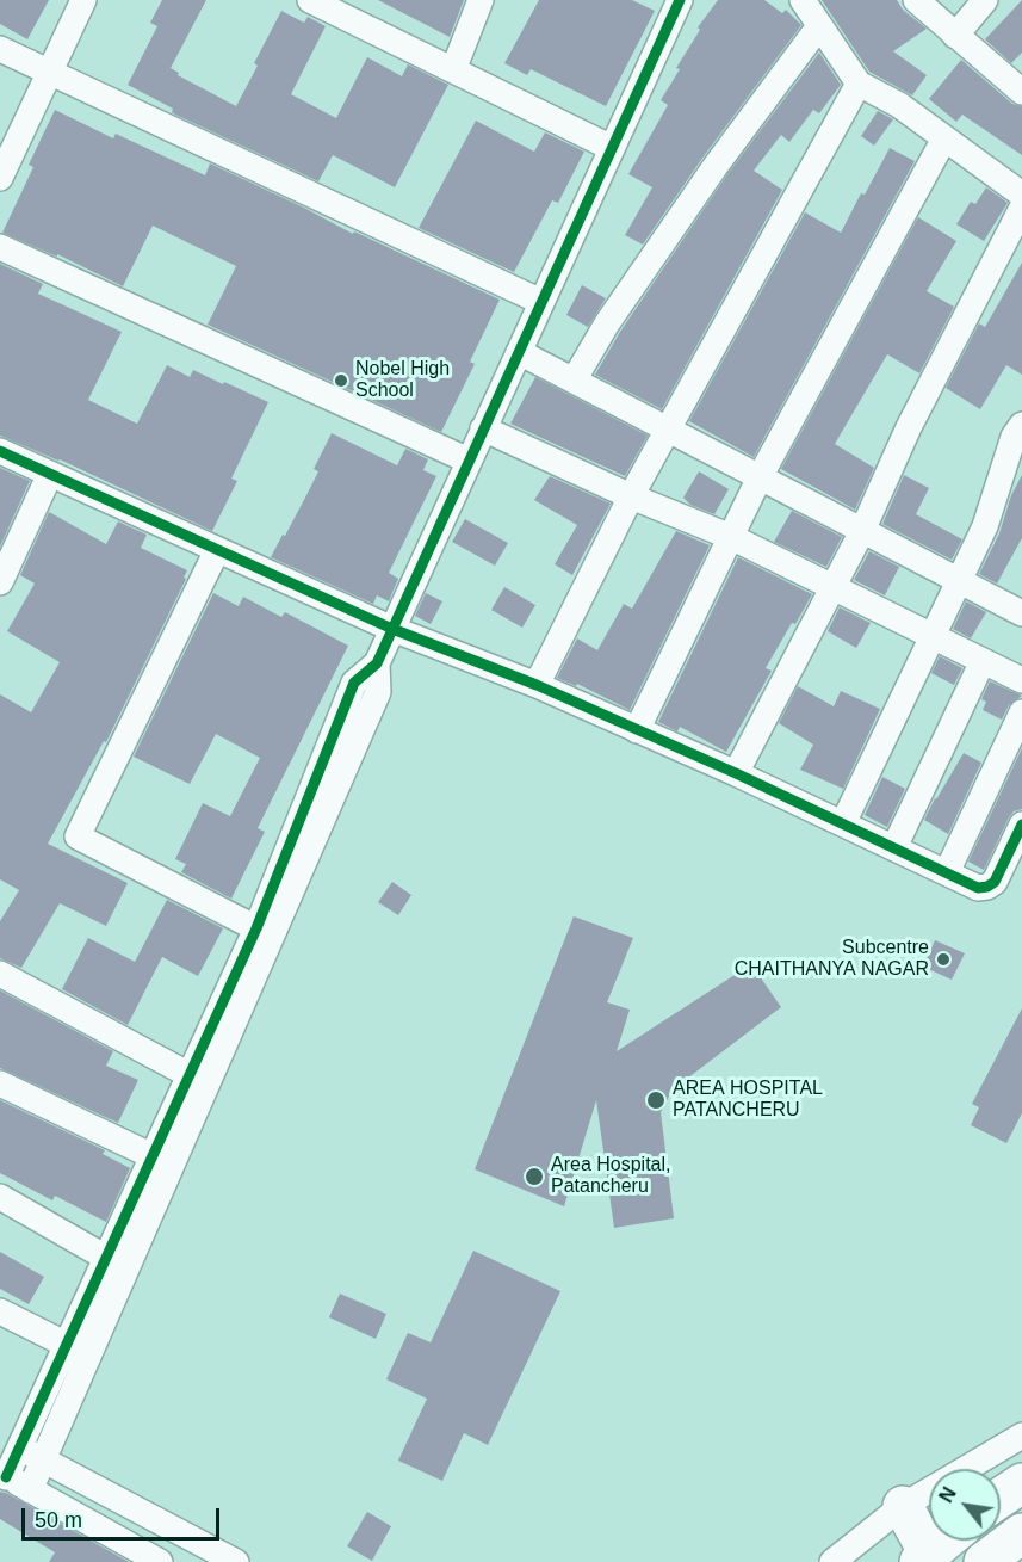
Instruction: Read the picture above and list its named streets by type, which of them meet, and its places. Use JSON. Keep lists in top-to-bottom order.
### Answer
{
  "places": [
    "Nobel High School",
    "Subcentre CHAITHANYA NAGAR",
    "AREA HOSPITAL PATANCHERU",
    "Area Hospital, Patancheru"
  ],
  "scale_bar": "50 m",
  "north": "top left"
}
